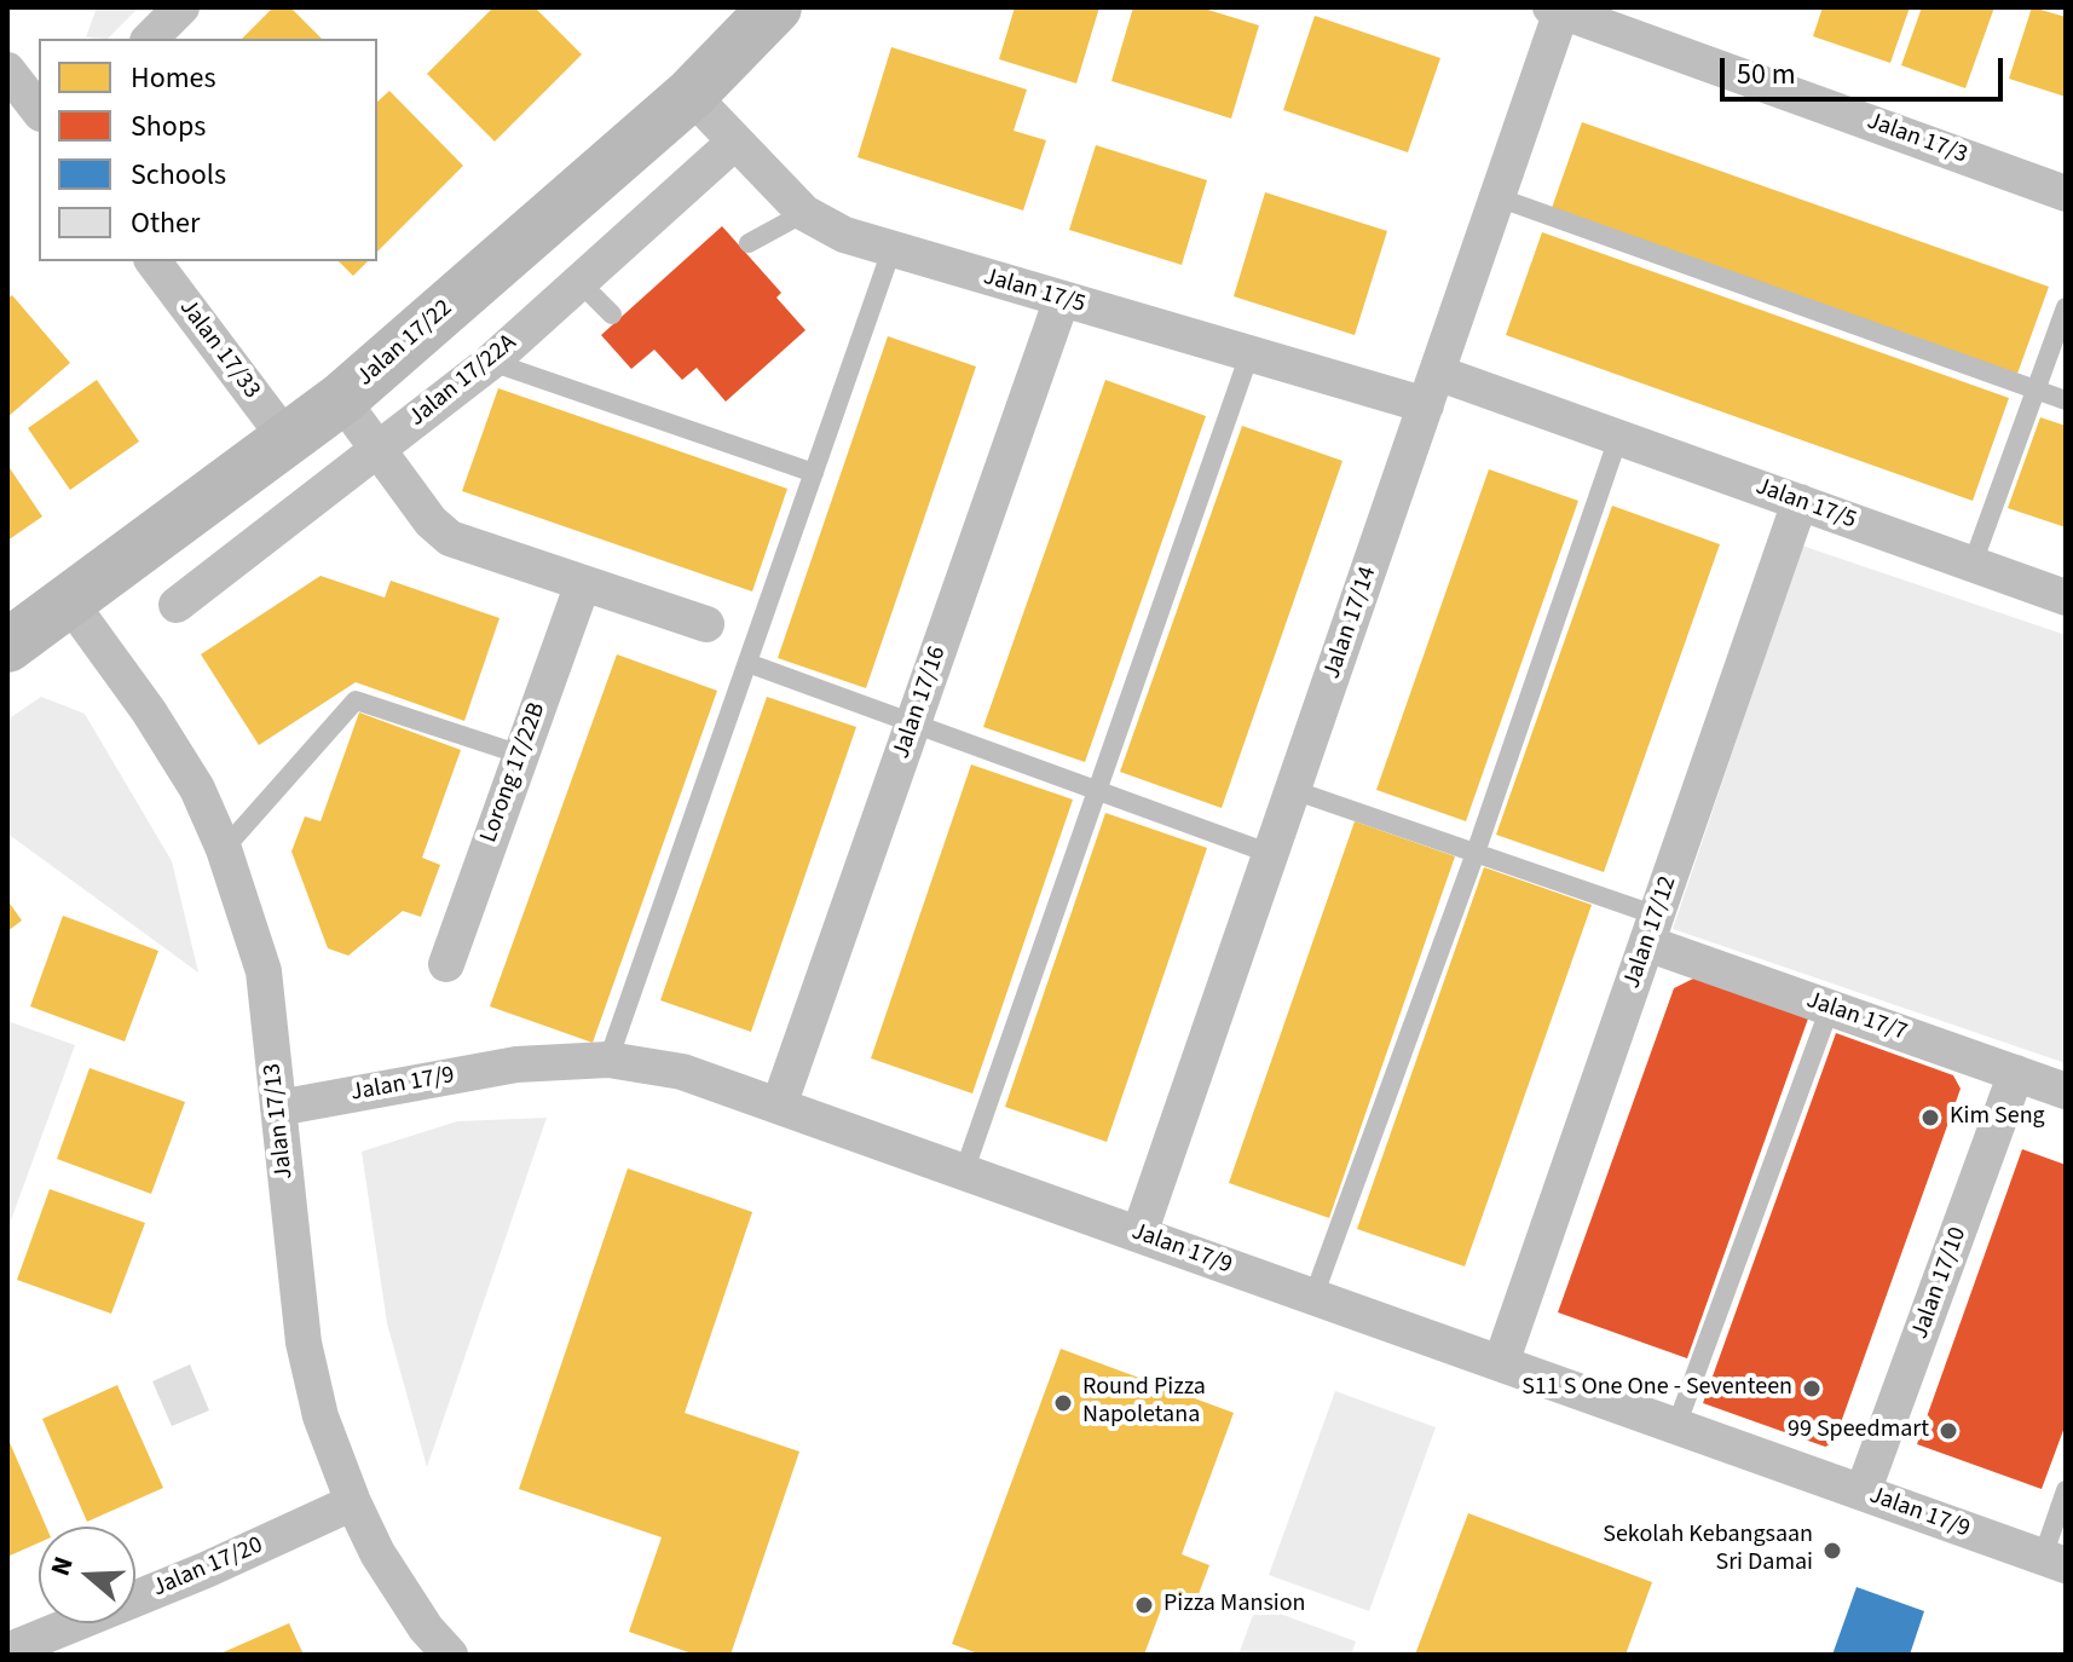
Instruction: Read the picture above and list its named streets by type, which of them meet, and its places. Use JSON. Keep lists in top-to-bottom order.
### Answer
{
  "streets": {
    "street": [
      "Jalan 17/3",
      "Jalan 17/5",
      "Jalan 17/22",
      "Jalan 17/33",
      "Jalan 17/22A",
      "Jalan 17/14",
      "Jalan 17/16",
      "Lorong 17/22B",
      "Jalan 17/12",
      "Jalan 17/7",
      "Jalan 17/9",
      "Jalan 17/13",
      "Jalan 17/10",
      "Jalan 17/20"
    ]
  },
  "crossings": [
    ["Jalan 17/3", "Jalan 17/14"],
    ["Jalan 17/5", "Jalan 17/22"],
    ["Jalan 17/5", "Jalan 17/22A"],
    ["Jalan 17/5", "Jalan 17/14"],
    ["Jalan 17/5", "Jalan 17/16"],
    ["Jalan 17/5", "Jalan 17/12"],
    ["Jalan 17/22", "Jalan 17/33"],
    ["Jalan 17/22", "Jalan 17/13"],
    ["Jalan 17/14", "Jalan 17/9"],
    ["Jalan 17/16", "Jalan 17/9"],
    ["Jalan 17/12", "Jalan 17/7"],
    ["Jalan 17/12", "Jalan 17/9"],
    ["Jalan 17/7", "Jalan 17/10"],
    ["Jalan 17/9", "Jalan 17/13"],
    ["Jalan 17/9", "Jalan 17/10"],
    ["Jalan 17/13", "Jalan 17/20"]
  ],
  "places": [
    "Kim Seng",
    "S11 S One One - Seventeen",
    "Round Pizza Napoletana",
    "99 Speedmart",
    "Sekolah Kebangsaan Sri Damai",
    "Pizza Mansion"
  ],
  "legend": [
    "Homes",
    "Shops",
    "Schools",
    "Other"
  ],
  "scale_bar": "50 m",
  "north": "left"
}
